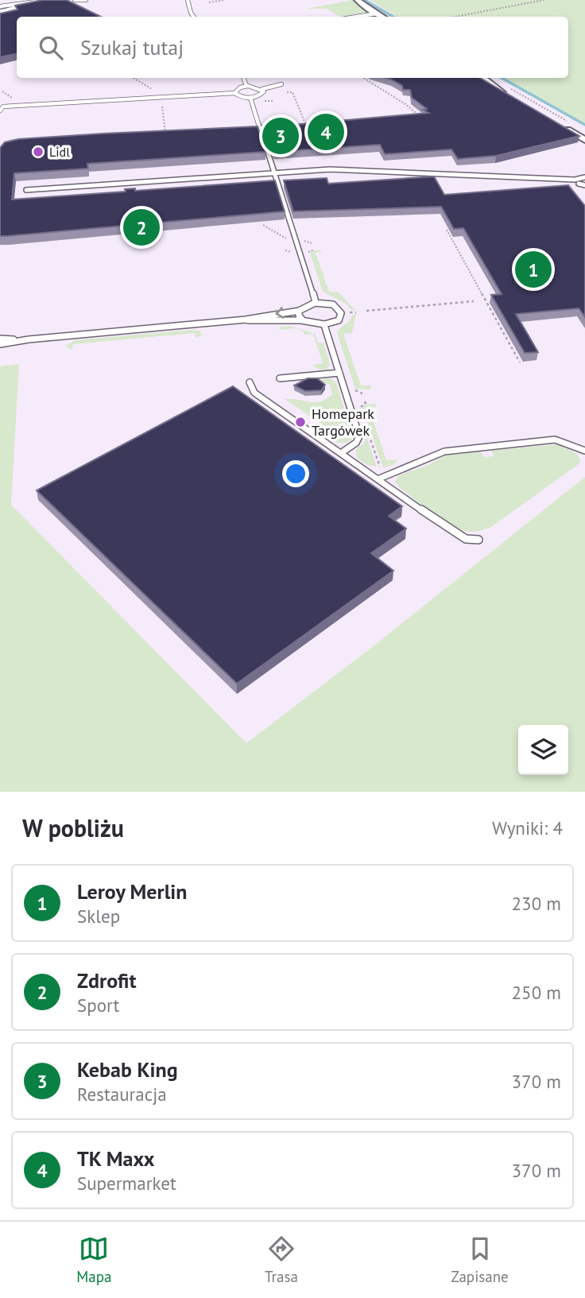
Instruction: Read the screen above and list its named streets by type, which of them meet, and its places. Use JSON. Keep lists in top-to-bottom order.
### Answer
{
  "places": ["Lidl", "Homepark Targówek"],
  "page": {
    "search": "Szukaj tutaj",
    "pins": [
      "4",
      "3",
      "2",
      "1"
    ],
    "heading": ["W pobliżu", "Wyniki: 4"],
    "list": [
      {
        "mark": "1",
        "name": "Leroy Merlin",
        "note": "Sklep",
        "value": "230 m"
      },
      {
        "mark": "2",
        "name": "Zdrofit",
        "note": "Sport",
        "value": "250 m"
      },
      {
        "mark": "3",
        "name": "Kebab King",
        "note": "Restauracja",
        "value": "370 m"
      },
      {
        "mark": "4",
        "name": "TK Maxx",
        "note": "Supermarket",
        "value": "370 m"
      }
    ],
    "nav": ["Mapa", "Trasa", "Zapisane"]
  }
}
